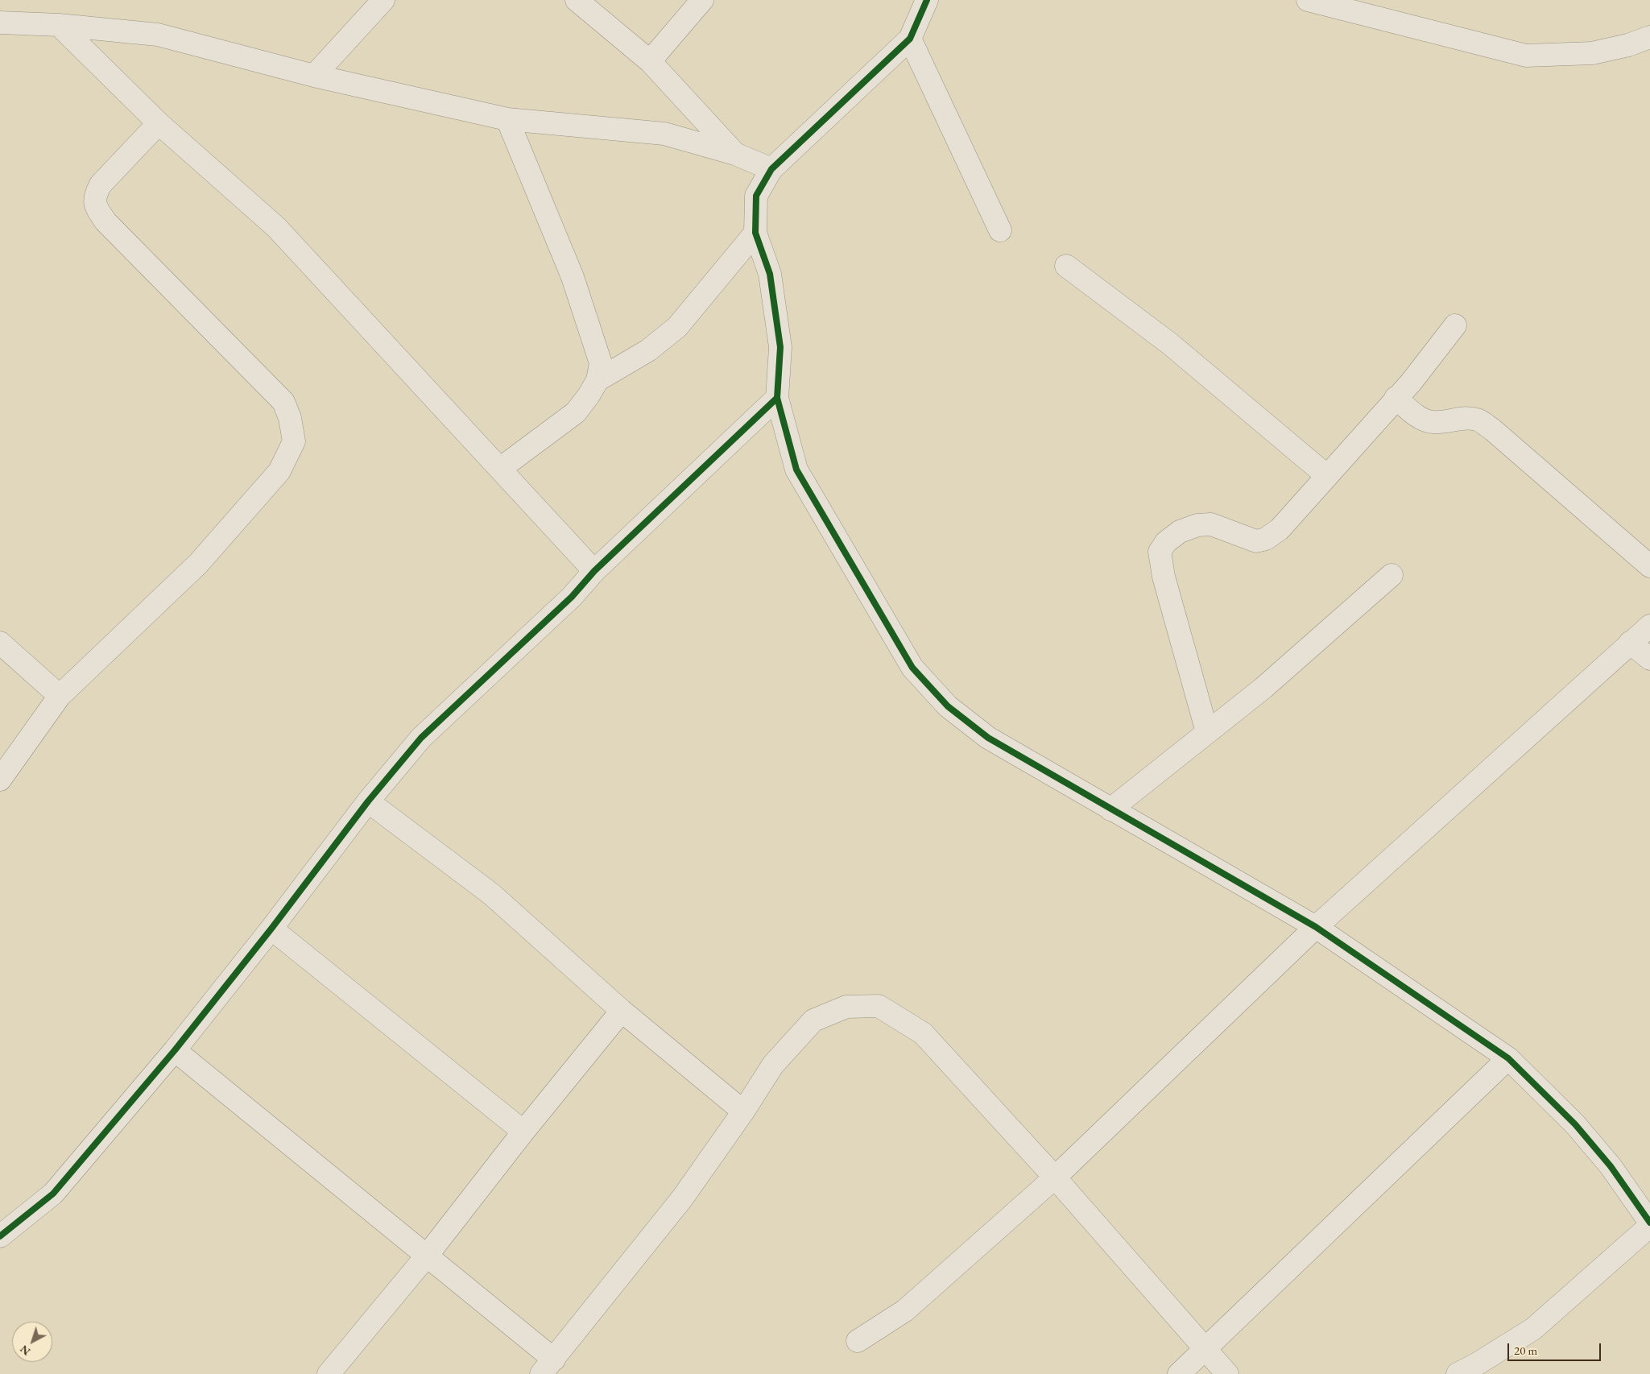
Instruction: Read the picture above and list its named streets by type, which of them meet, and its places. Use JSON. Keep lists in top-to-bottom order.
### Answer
{
  "scale_bar": "20 m",
  "north": "bottom left"
}
